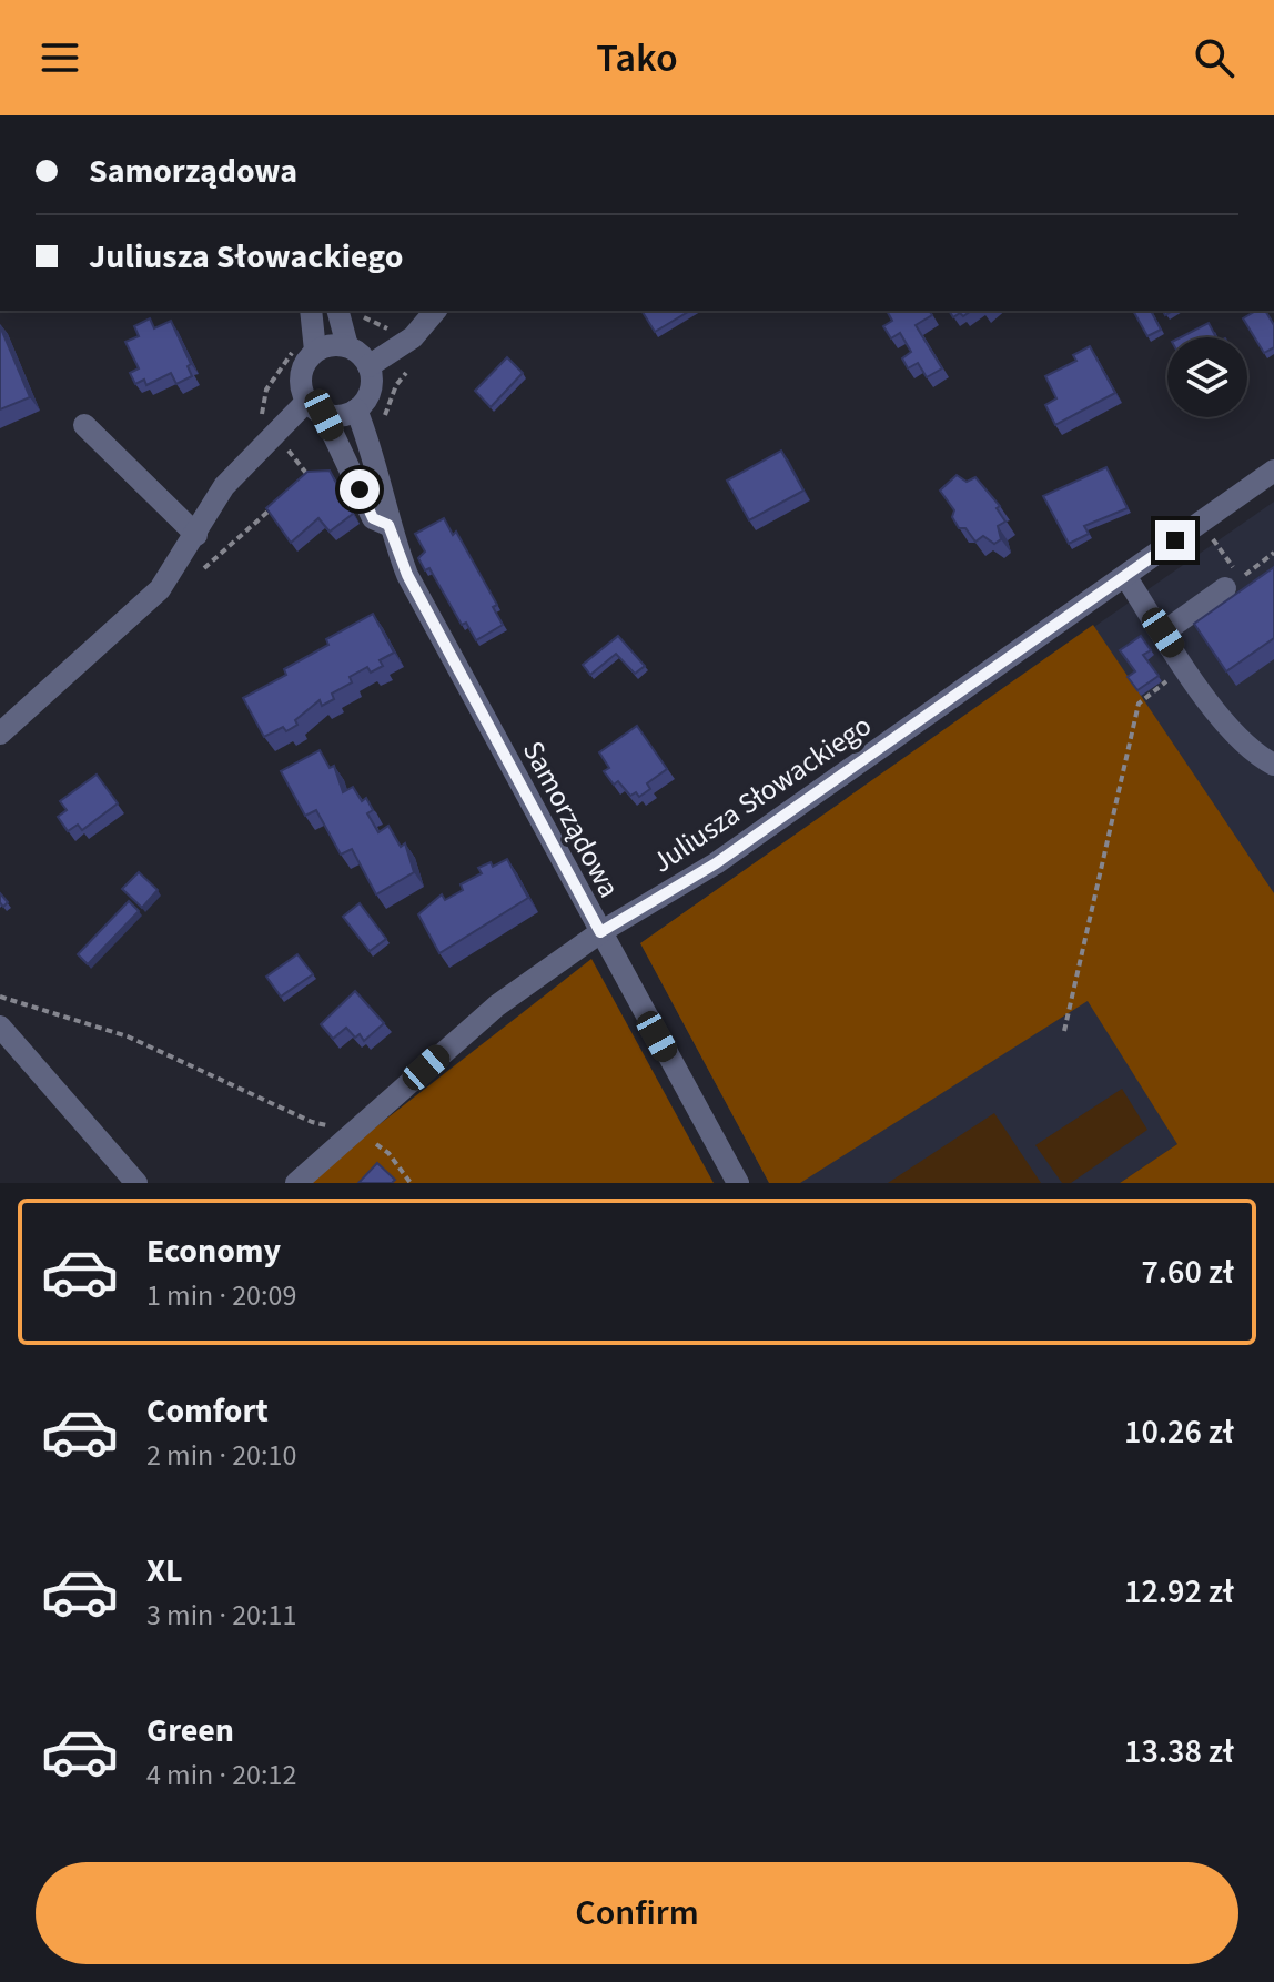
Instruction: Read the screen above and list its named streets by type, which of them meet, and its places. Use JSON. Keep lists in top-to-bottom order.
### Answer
{
  "streets": {
    "street": ["Juliusza Słowackiego", "Samorządowa"]
  },
  "crossings": [
    ["Juliusza Słowackiego", "Samorządowa"]
  ],
  "page": {
    "header": "Tako",
    "banner": ["Samorządowa", "Juliusza Słowackiego"],
    "list": [
      {
        "name": "Economy",
        "note": "1 min · 20:09",
        "value": "7.60 zł"
      },
      {
        "name": "Comfort",
        "note": "2 min · 20:10",
        "value": "10.26 zł"
      },
      {
        "name": "XL",
        "note": "3 min · 20:11",
        "value": "12.92 zł"
      },
      {
        "name": "Green",
        "note": "4 min · 20:12",
        "value": "13.38 zł"
      }
    ],
    "buttons": "Confirm"
  }
}
